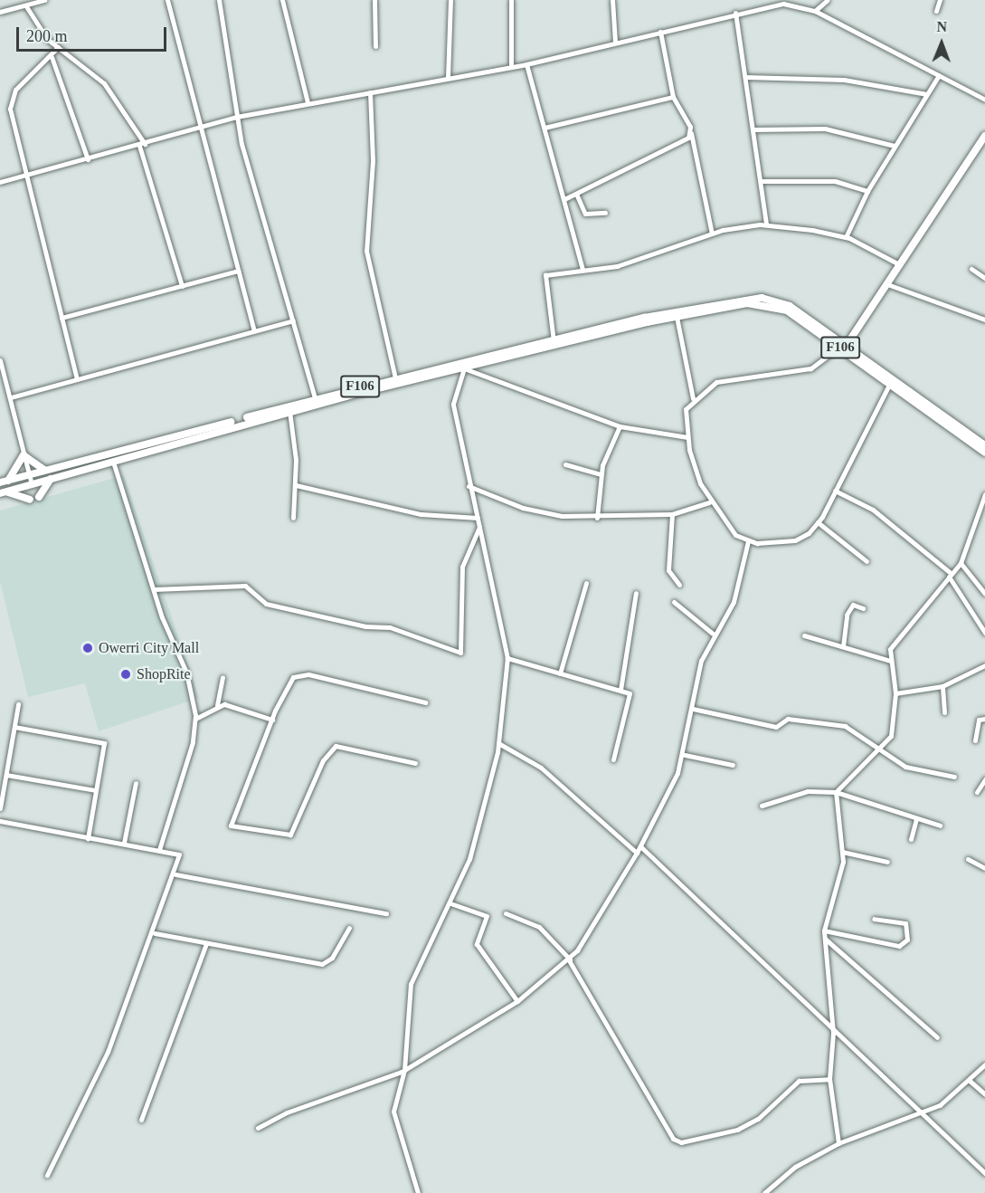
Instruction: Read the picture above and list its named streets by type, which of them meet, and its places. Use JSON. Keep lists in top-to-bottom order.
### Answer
{
  "streets": {
    "main road": ["F106"]
  },
  "places": ["Owerri City Mall", "ShopRite"],
  "scale_bar": "200 m",
  "north": "top"
}
